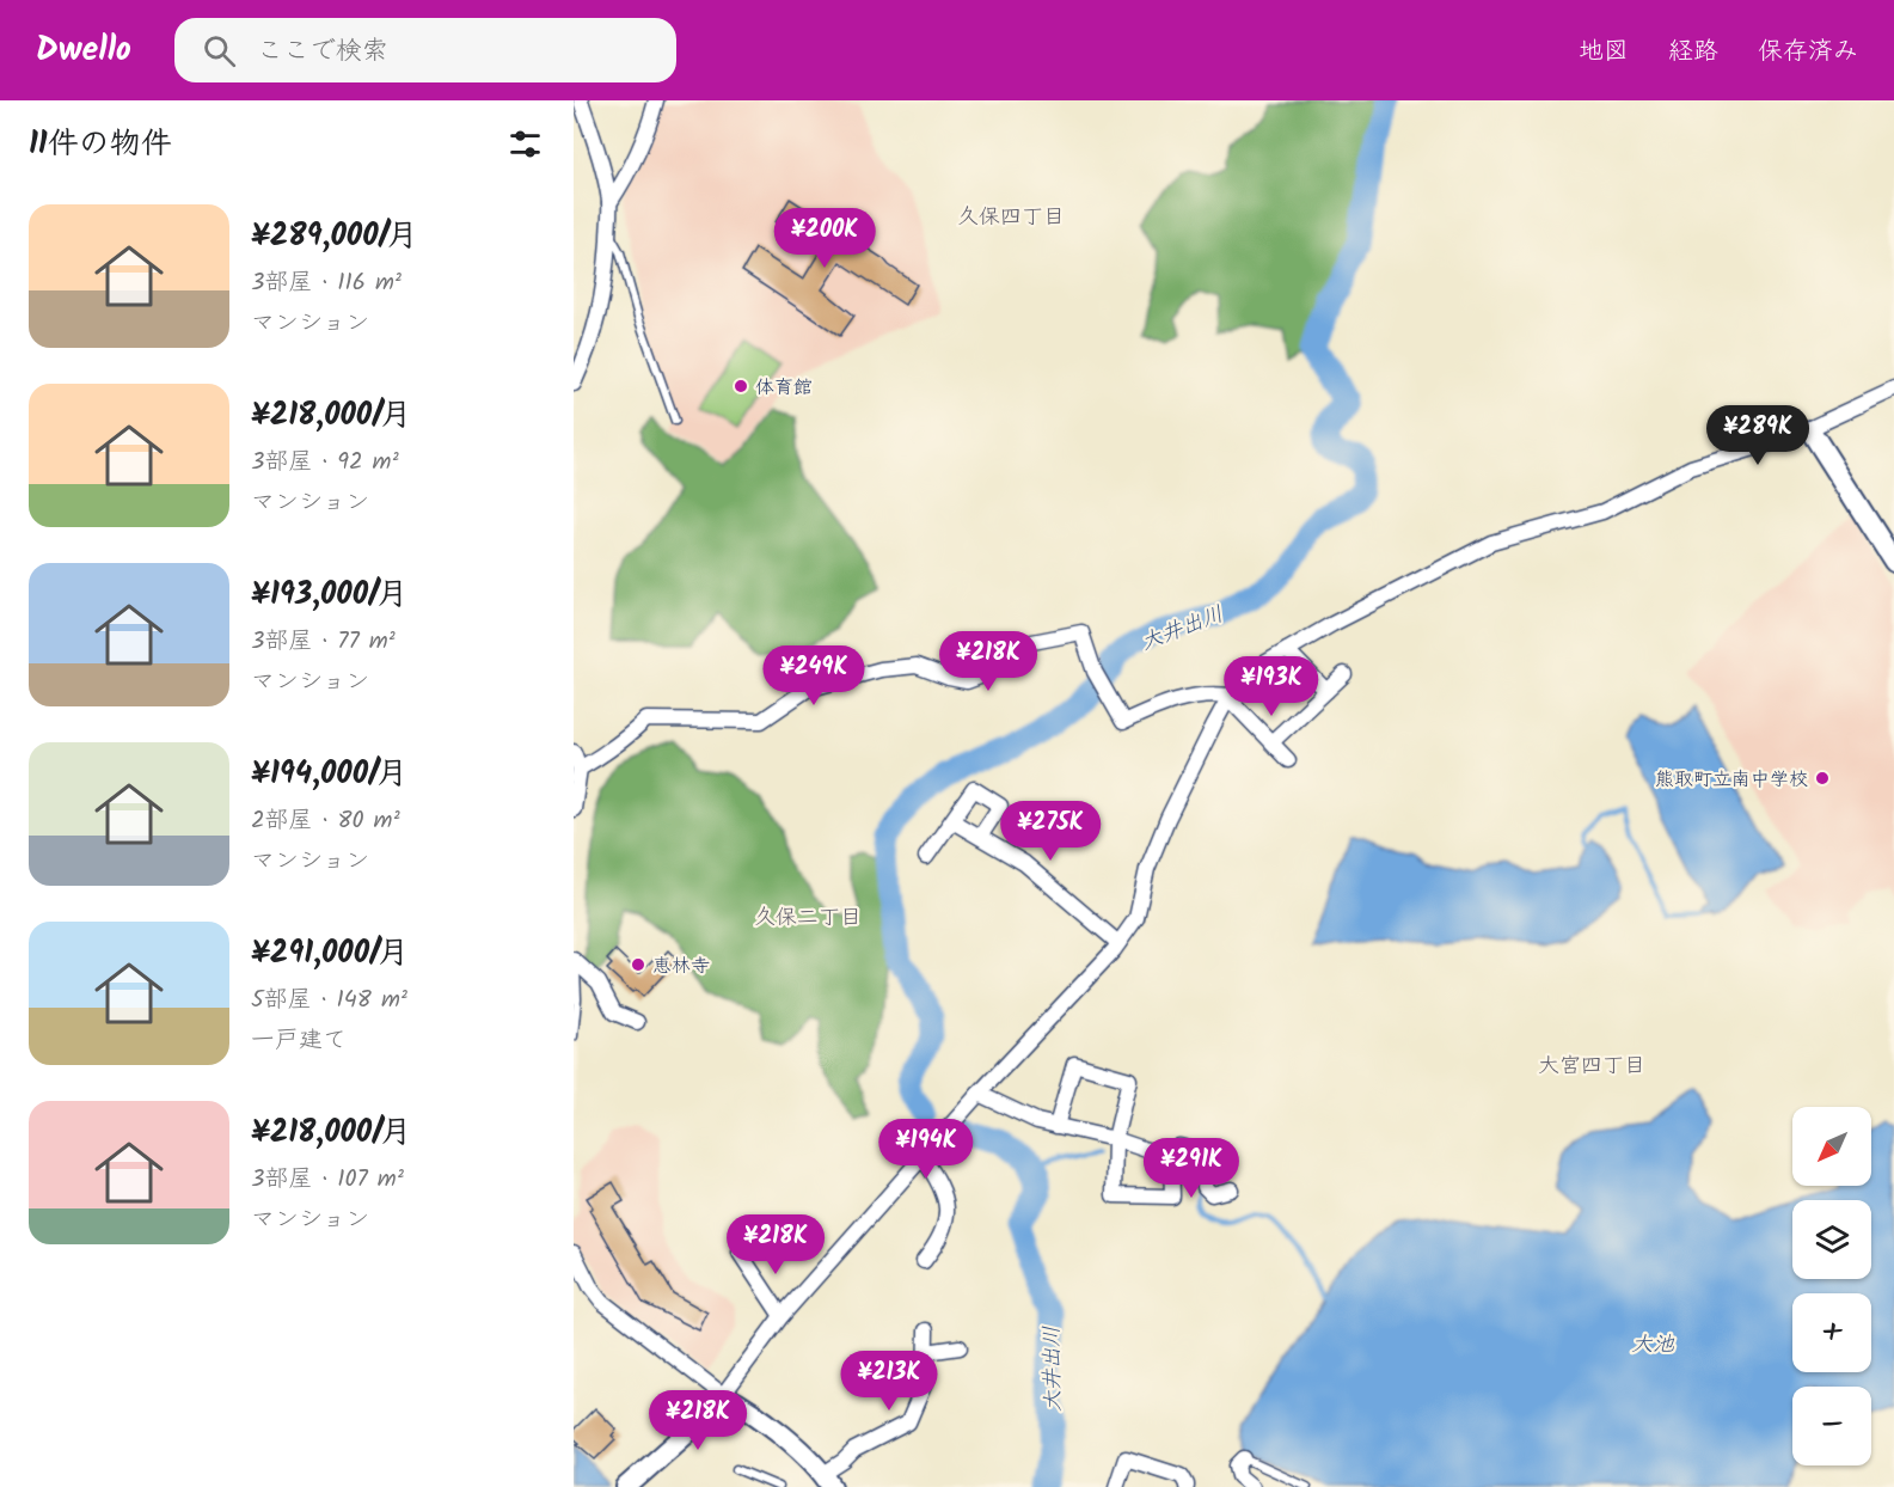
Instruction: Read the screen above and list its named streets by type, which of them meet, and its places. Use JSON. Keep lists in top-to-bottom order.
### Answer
{
  "districts": ["久保四丁目", "久保二丁目", "大宮四丁目"],
  "water": ["大井出川", "大池"],
  "places": ["体育館", "熊取町立南中学校", "恵林寺"],
  "north": "bottom left",
  "page": {
    "header": "Dwello",
    "search": "ここで検索",
    "nav": ["地図", "経路", "保存済み"],
    "heading": "11件の物件",
    "list": [
      {
        "name": "¥289,000/月",
        "note": "3部屋 · 116 m² · マンション"
      },
      {
        "name": "¥218,000/月",
        "note": "3部屋 · 92 m² · マンション"
      },
      {
        "name": "¥193,000/月",
        "note": "3部屋 · 77 m² · マンション"
      },
      {
        "name": "¥194,000/月",
        "note": "2部屋 · 80 m² · マンション"
      },
      {
        "name": "¥291,000/月",
        "note": "5部屋 · 148 m² · 一戸建て"
      },
      {
        "name": "¥218,000/月",
        "note": "3部屋 · 107 m² · マンション"
      }
    ],
    "price": [
      "¥200K",
      "¥289K",
      "¥218K",
      "¥249K",
      "¥193K",
      "¥275K",
      "¥194K",
      "¥291K",
      "¥218K",
      "¥213K",
      "¥218K"
    ],
    "map_buttons": ["+", "−"]
  }
}
